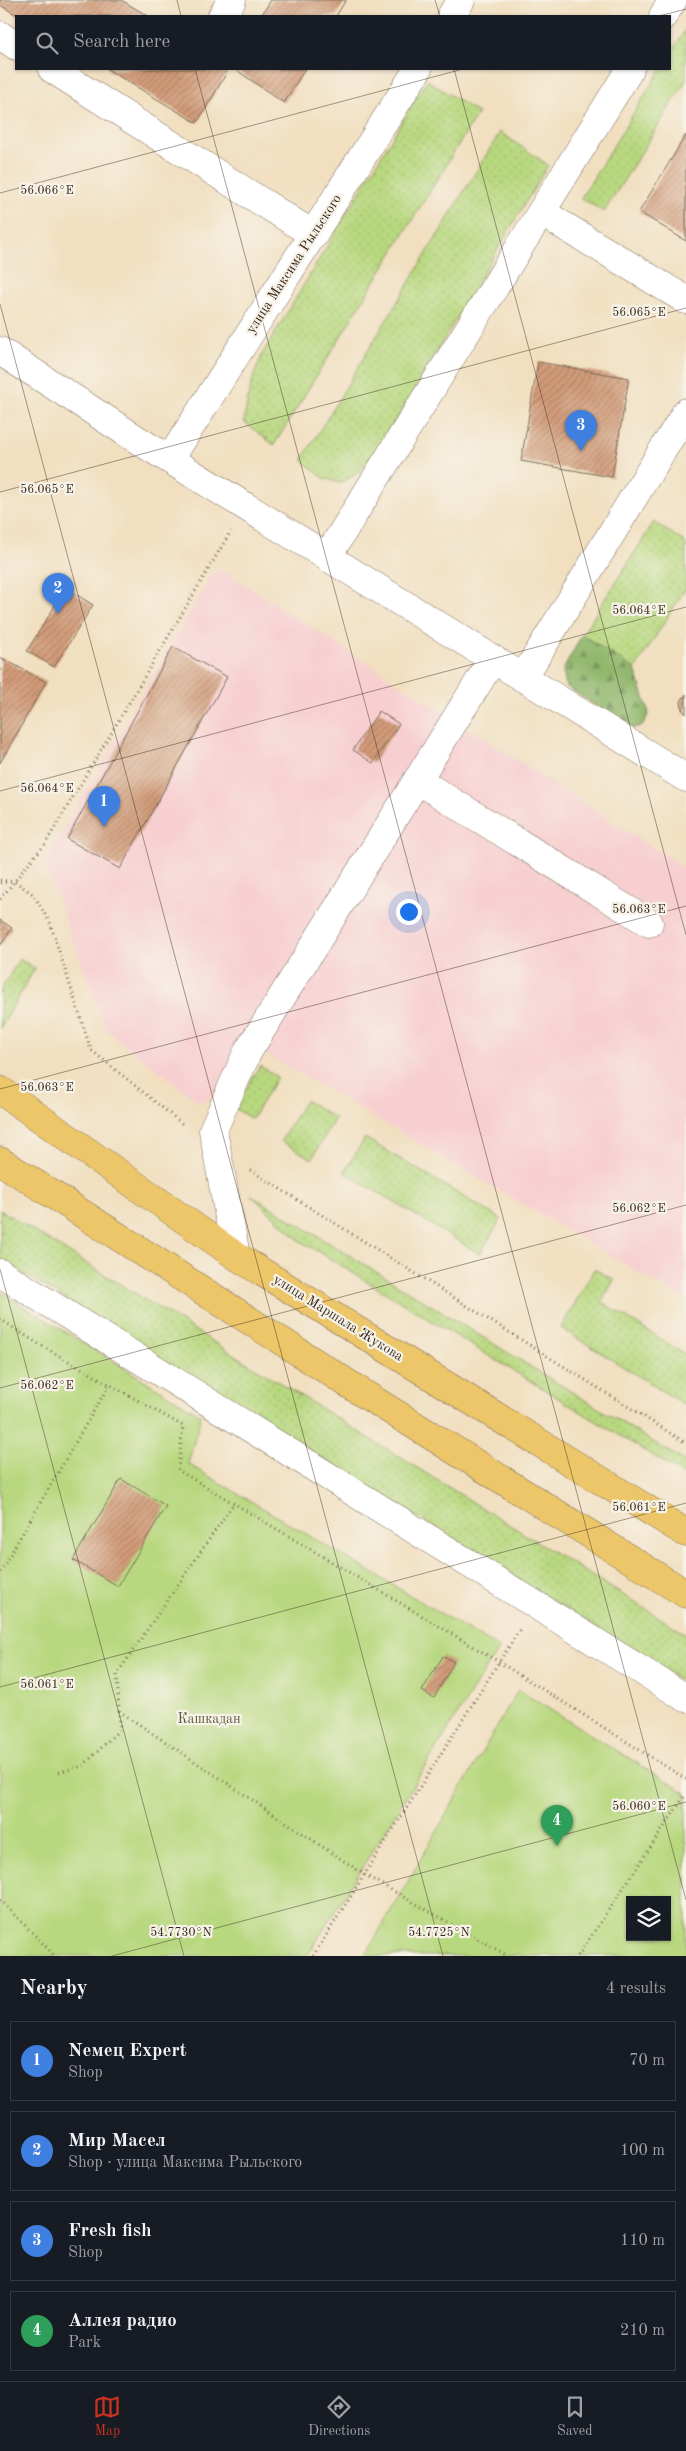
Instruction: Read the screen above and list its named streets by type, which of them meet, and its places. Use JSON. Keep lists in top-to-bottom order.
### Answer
{
  "streets": {
    "main road": ["улица Маршала Жукова"],
    "street": ["улица Максима Рыльского"]
  },
  "parks": ["Кашкадан"],
  "page": {
    "search": "Search here",
    "pins": [
      "3",
      "2",
      "1",
      "4"
    ],
    "heading": ["Nearby", "4 results"],
    "list": [
      {
        "mark": "1",
        "name": "Nемец Expert",
        "note": "Shop",
        "value": "70 m"
      },
      {
        "mark": "2",
        "name": "Мир Масел",
        "note": "Shop · улица Максима Рыльского",
        "value": "100 m"
      },
      {
        "mark": "3",
        "name": "Fresh fish",
        "note": "Shop",
        "value": "110 m"
      },
      {
        "mark": "4",
        "name": "Аллея радио",
        "note": "Park",
        "value": "210 m"
      }
    ],
    "nav": ["Map", "Directions", "Saved"]
  },
  "coordinates": [
    "56.066°E",
    "56.065°E",
    "56.064°E",
    "56.063°E",
    "56.062°E",
    "56.061°E",
    "56.060°E",
    "54.7730°N",
    "54.7725°N"
  ]
}
